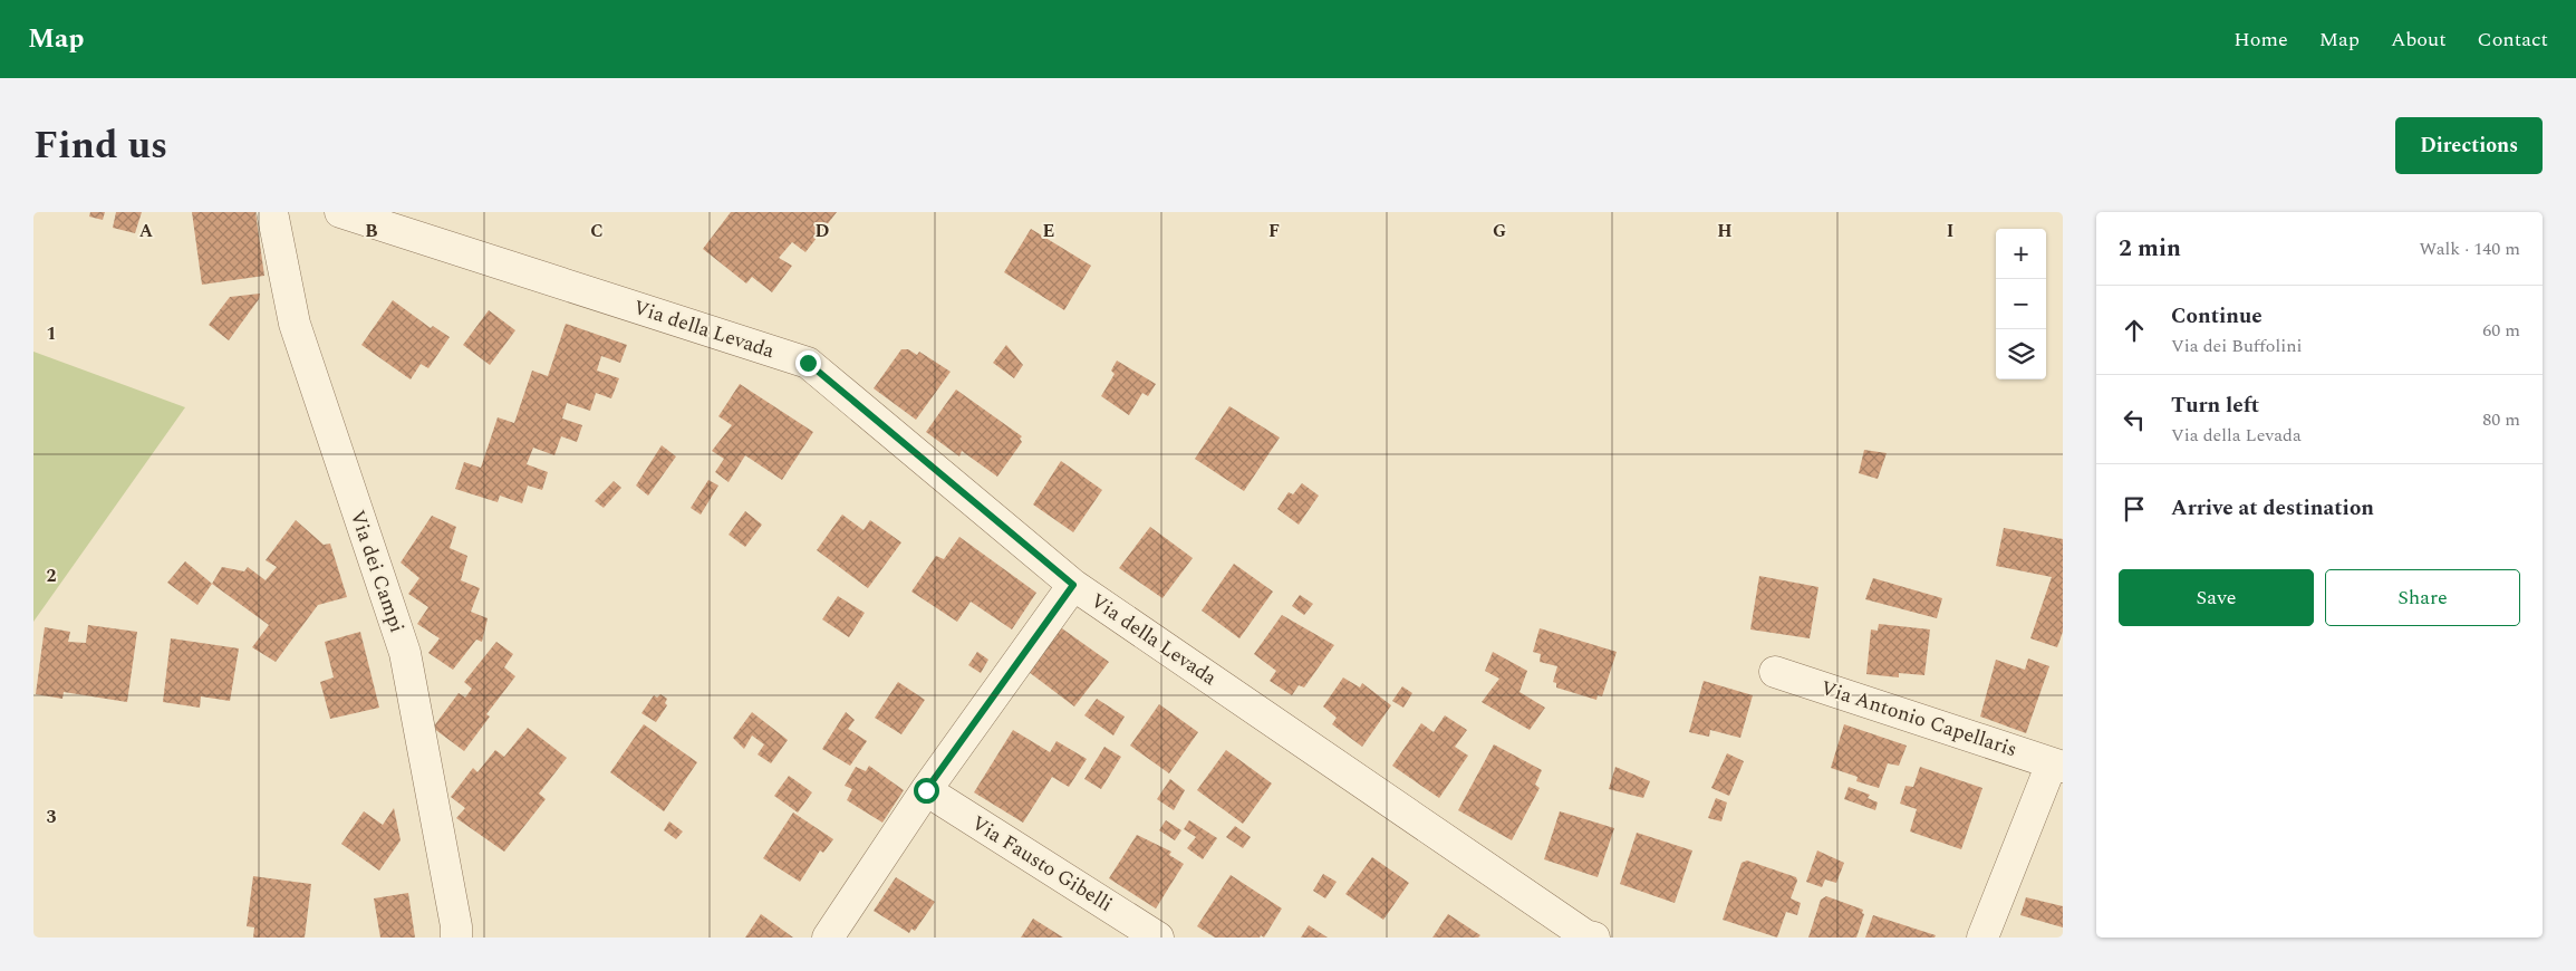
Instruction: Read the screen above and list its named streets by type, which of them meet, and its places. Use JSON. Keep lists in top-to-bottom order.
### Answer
{
  "streets": {
    "street": [
      "Via della Levada",
      "Via dei Campi",
      "Via Antonio Capellaris",
      "Via Fausto Gibelli"
    ]
  },
  "page": {
    "header": "Map",
    "nav": [
      "Home",
      "Map",
      "About",
      "Contact"
    ],
    "title": "Find us",
    "buttons": [
      "Directions",
      ["Save", "Share"]
    ],
    "heading": ["2 min", "Walk · 140 m"],
    "map_buttons": ["+", "−"],
    "list": [
      ["Continue", "Via dei Buffolini", "60 m"],
      ["Turn left", "Via della Levada", "80 m"],
      "Arrive at destination"
    ]
  },
  "grid": {
    "columns": [
      "A",
      "B",
      "C",
      "D",
      "E",
      "F",
      "G",
      "H",
      "I"
    ],
    "rows": ["1", "2", "3"]
  }
}
